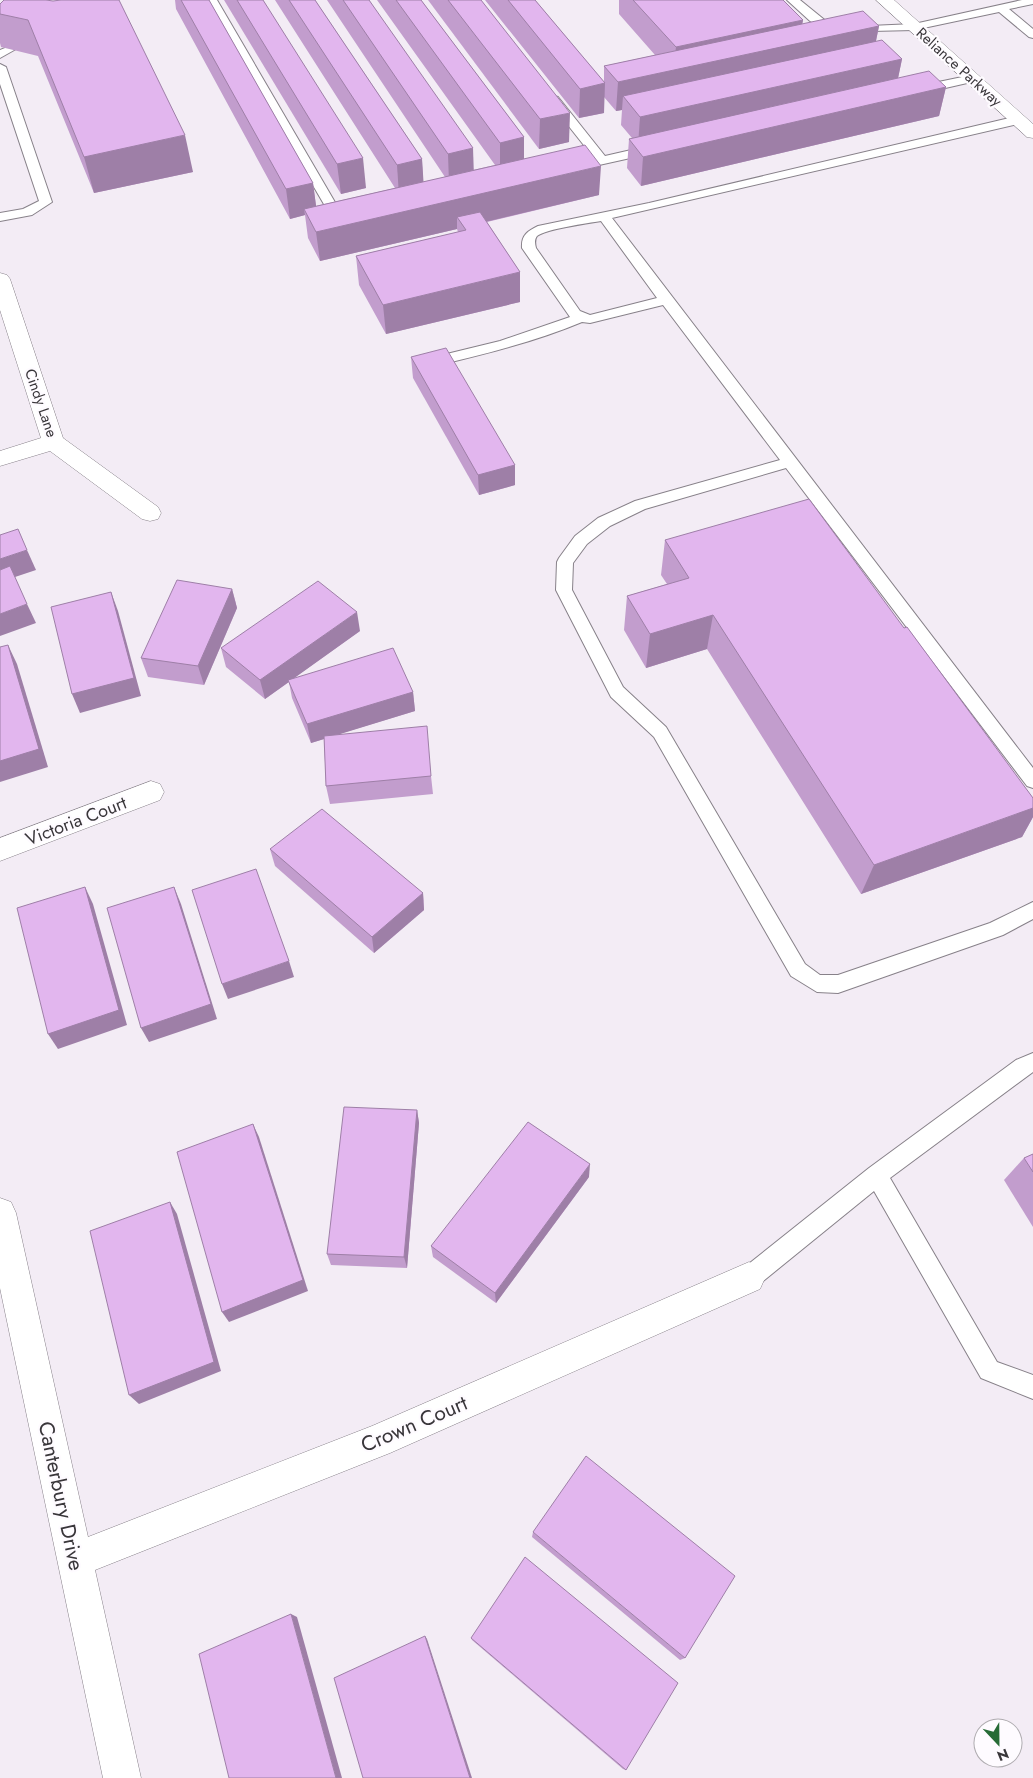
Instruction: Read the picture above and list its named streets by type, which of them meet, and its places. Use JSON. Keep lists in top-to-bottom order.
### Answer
{
  "streets": {
    "street": [
      "Reliance Parkway",
      "Cindy Lane",
      "Victoria Court",
      "Crown Court",
      "Canterbury Drive"
    ]
  },
  "crossings": [
    ["Crown Court", "Canterbury Drive"]
  ],
  "north": "bottom"
}
